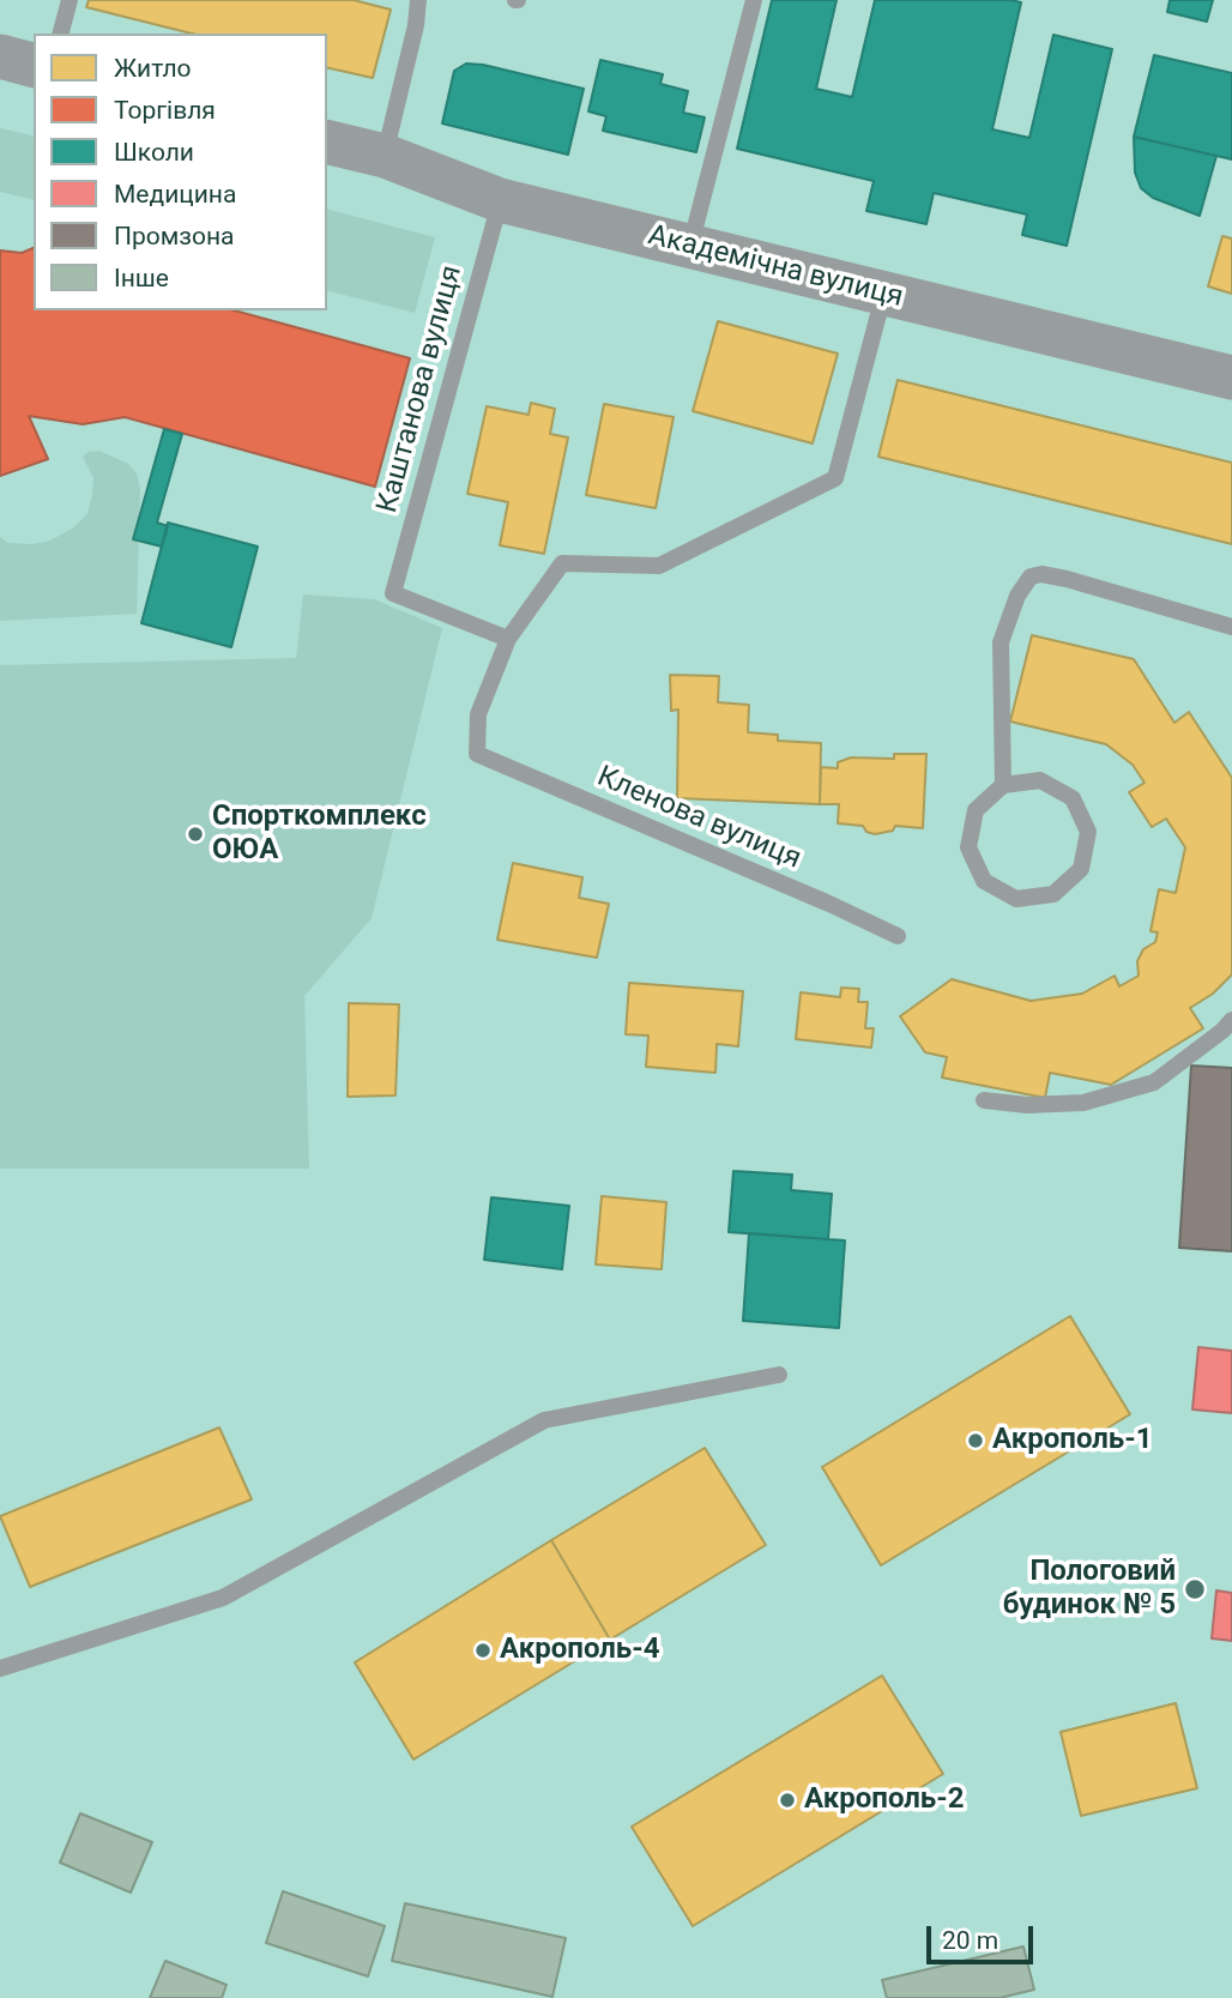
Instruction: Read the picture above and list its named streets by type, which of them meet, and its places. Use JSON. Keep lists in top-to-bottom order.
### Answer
{
  "streets": {
    "street": ["Академічна вулиця"],
    "lane": ["Каштанова вулиця", "Кленова вулиця"]
  },
  "crossings": [
    ["Академічна вулиця", "Каштанова вулиця"],
    ["Каштанова вулиця", "Кленова вулиця"]
  ],
  "places": [
    "Спорткомплекс ОЮА",
    "Акрополь-1",
    "Пологовий будинок № 5",
    "Акрополь-4",
    "Акрополь-2"
  ],
  "legend": [
    "Житло",
    "Торгівля",
    "Школи",
    "Медицина",
    "Промзона",
    "Інше"
  ],
  "scale_bar": "20 m"
}
